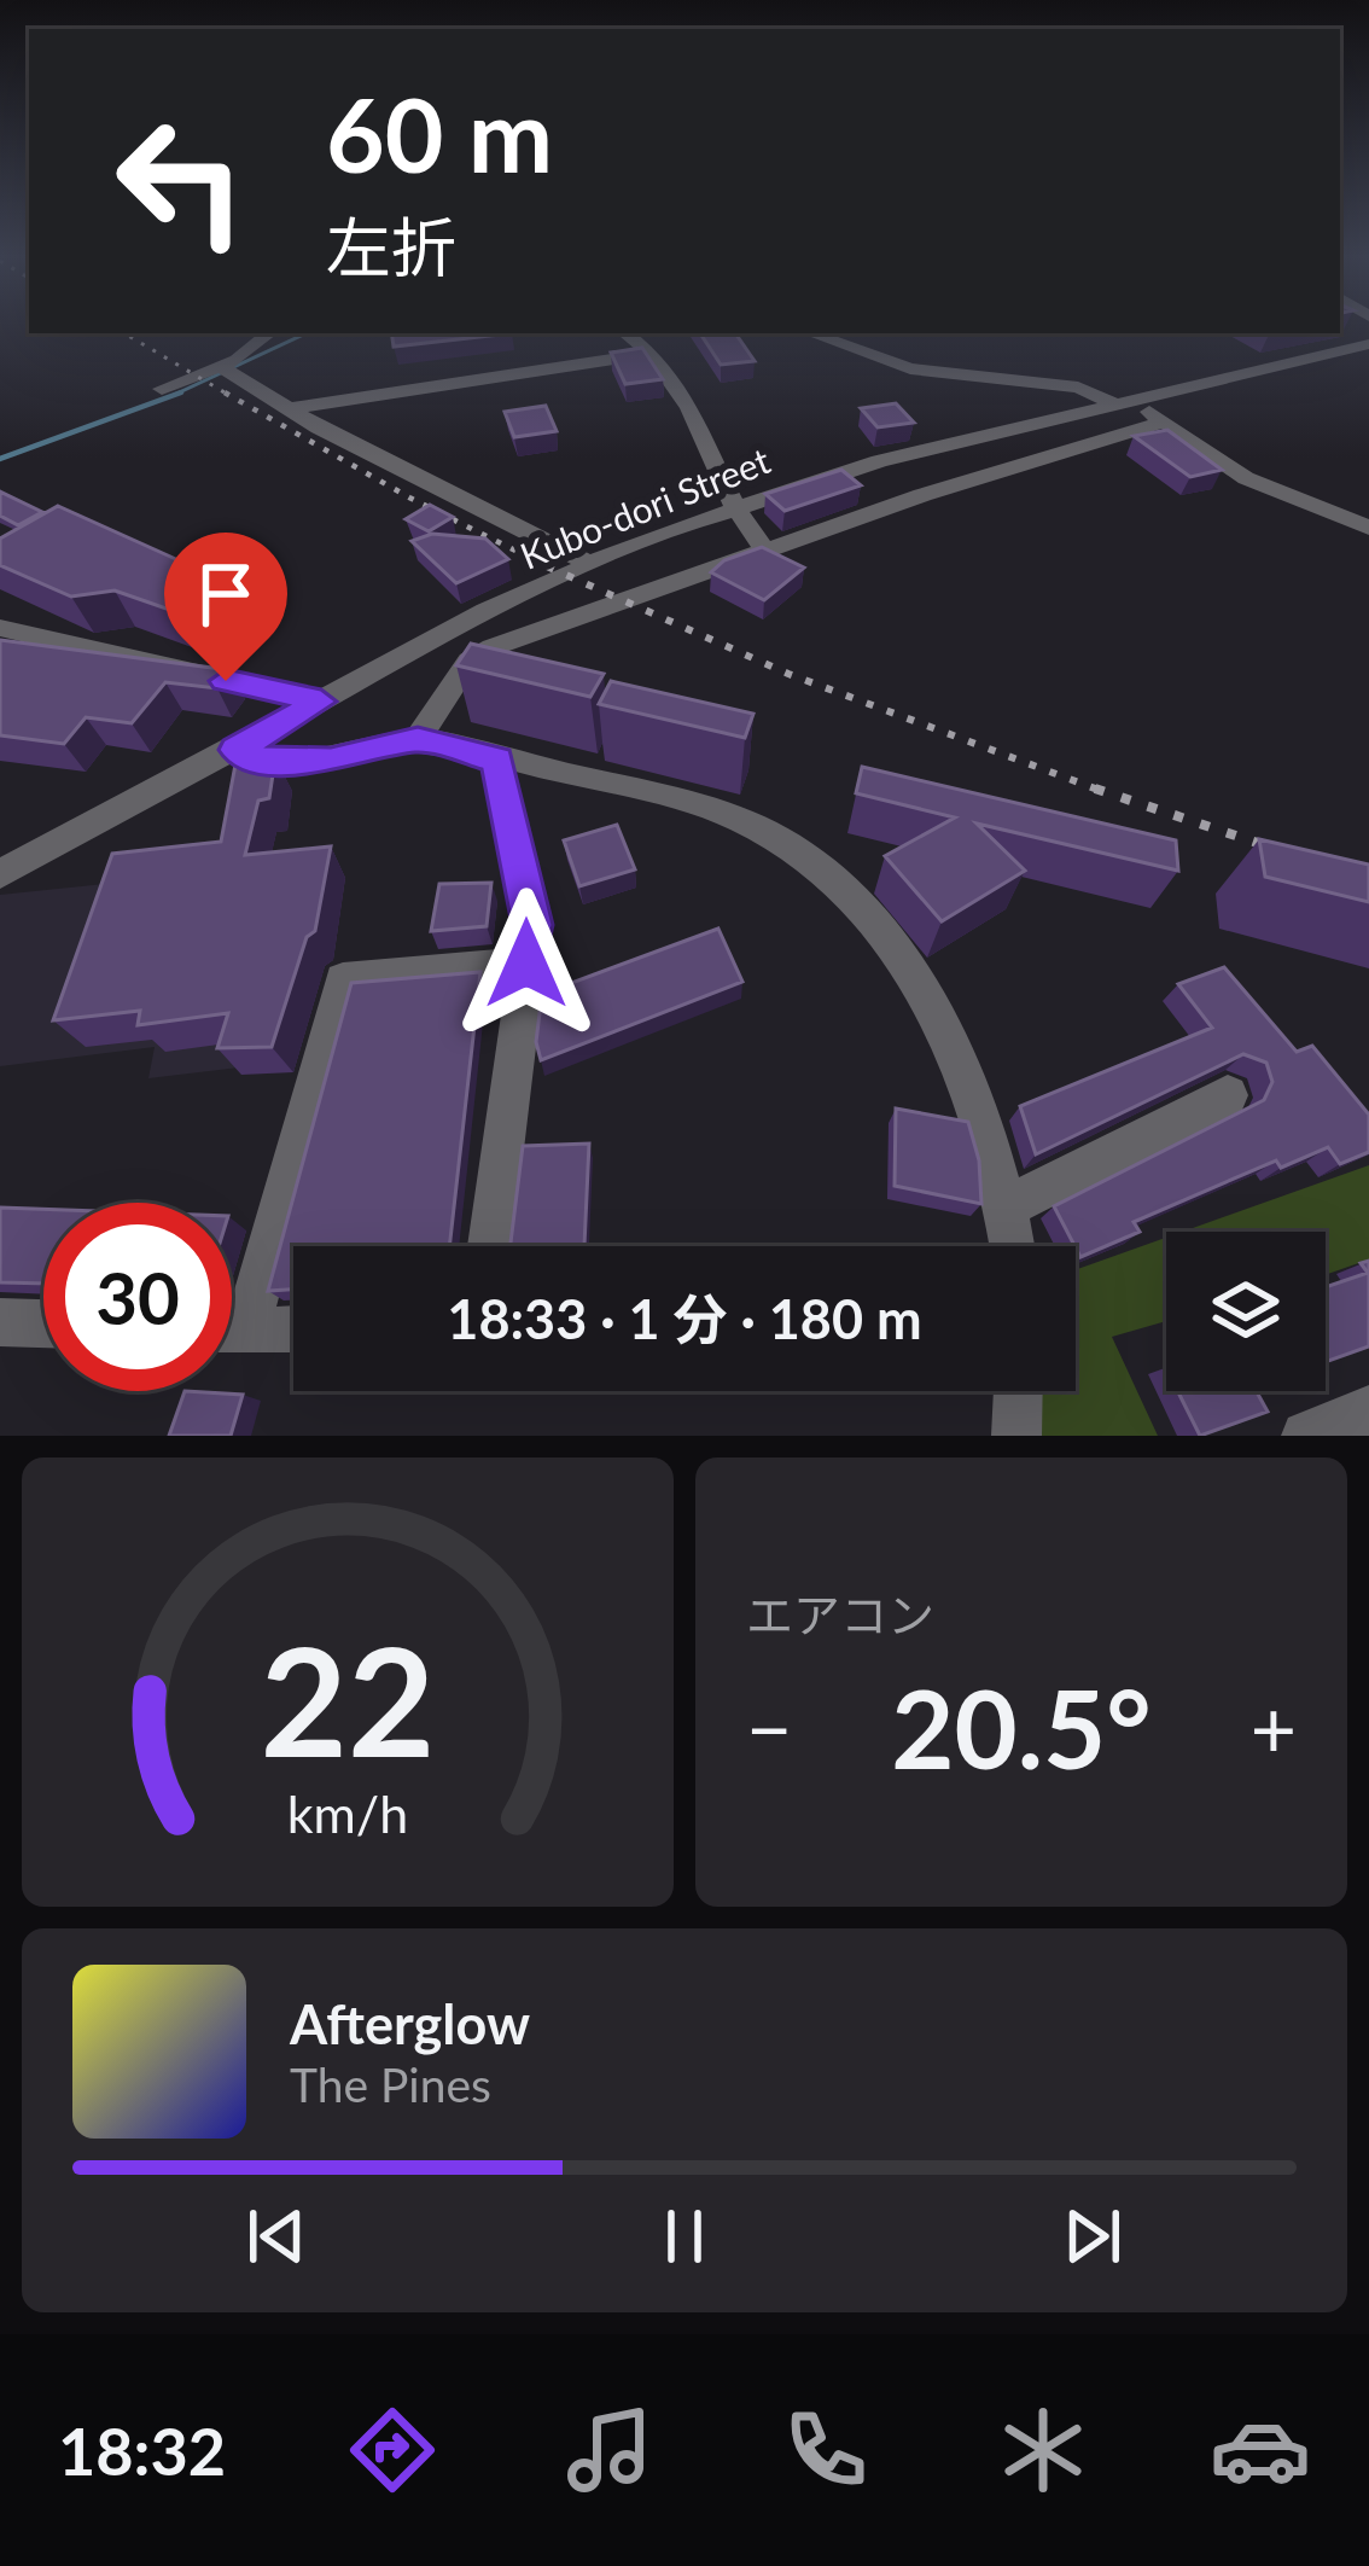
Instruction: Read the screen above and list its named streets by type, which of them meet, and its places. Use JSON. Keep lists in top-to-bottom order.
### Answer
{
  "streets": {
    "street": ["Kubo-dori Street"]
  },
  "page": {
    "turn": ["60 m", "左折"],
    "limit": "30",
    "trip": "18:33 · 1 分 · 180 m",
    "tile": "エアコン",
    "heat": ["−", "20.5°", "+"],
    "song": ["Afterglow", "The Pines"],
    "tabs": "18:32",
    "gauge": ["22", "km/h"]
  }
}
